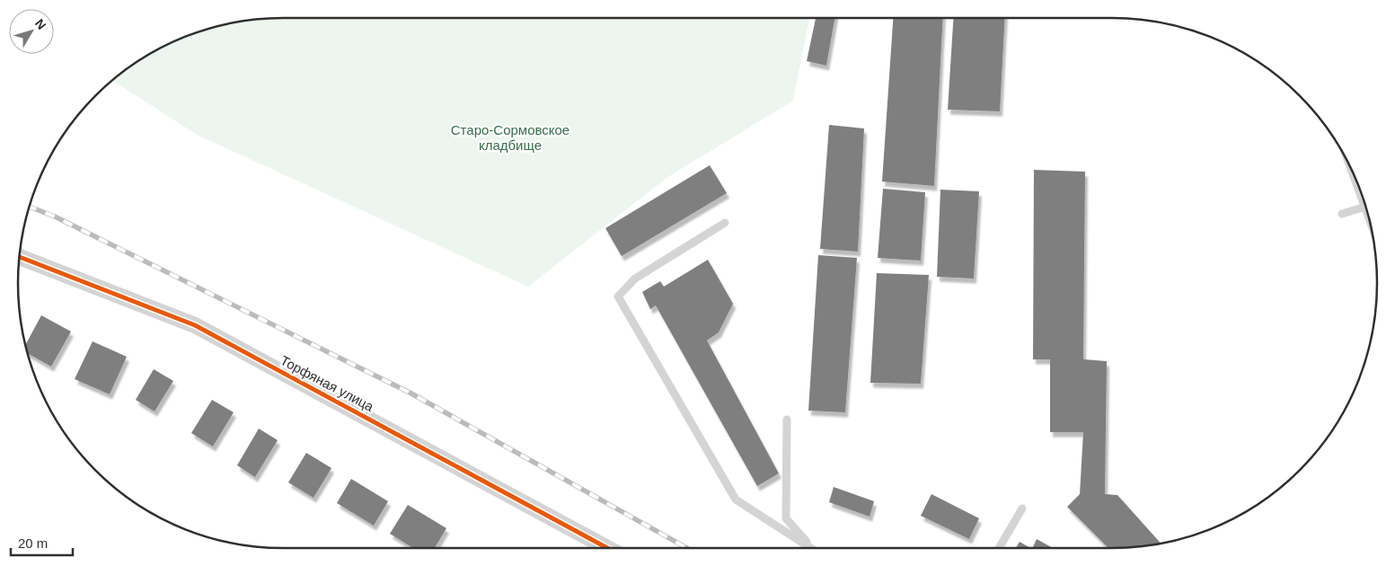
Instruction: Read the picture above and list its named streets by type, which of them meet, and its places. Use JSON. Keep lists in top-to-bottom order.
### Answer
{
  "streets": {
    "street": ["Торфяная улица"]
  },
  "parks": ["Старо-Сормовское кладбище"],
  "scale_bar": "20 m",
  "north": "top right"
}
